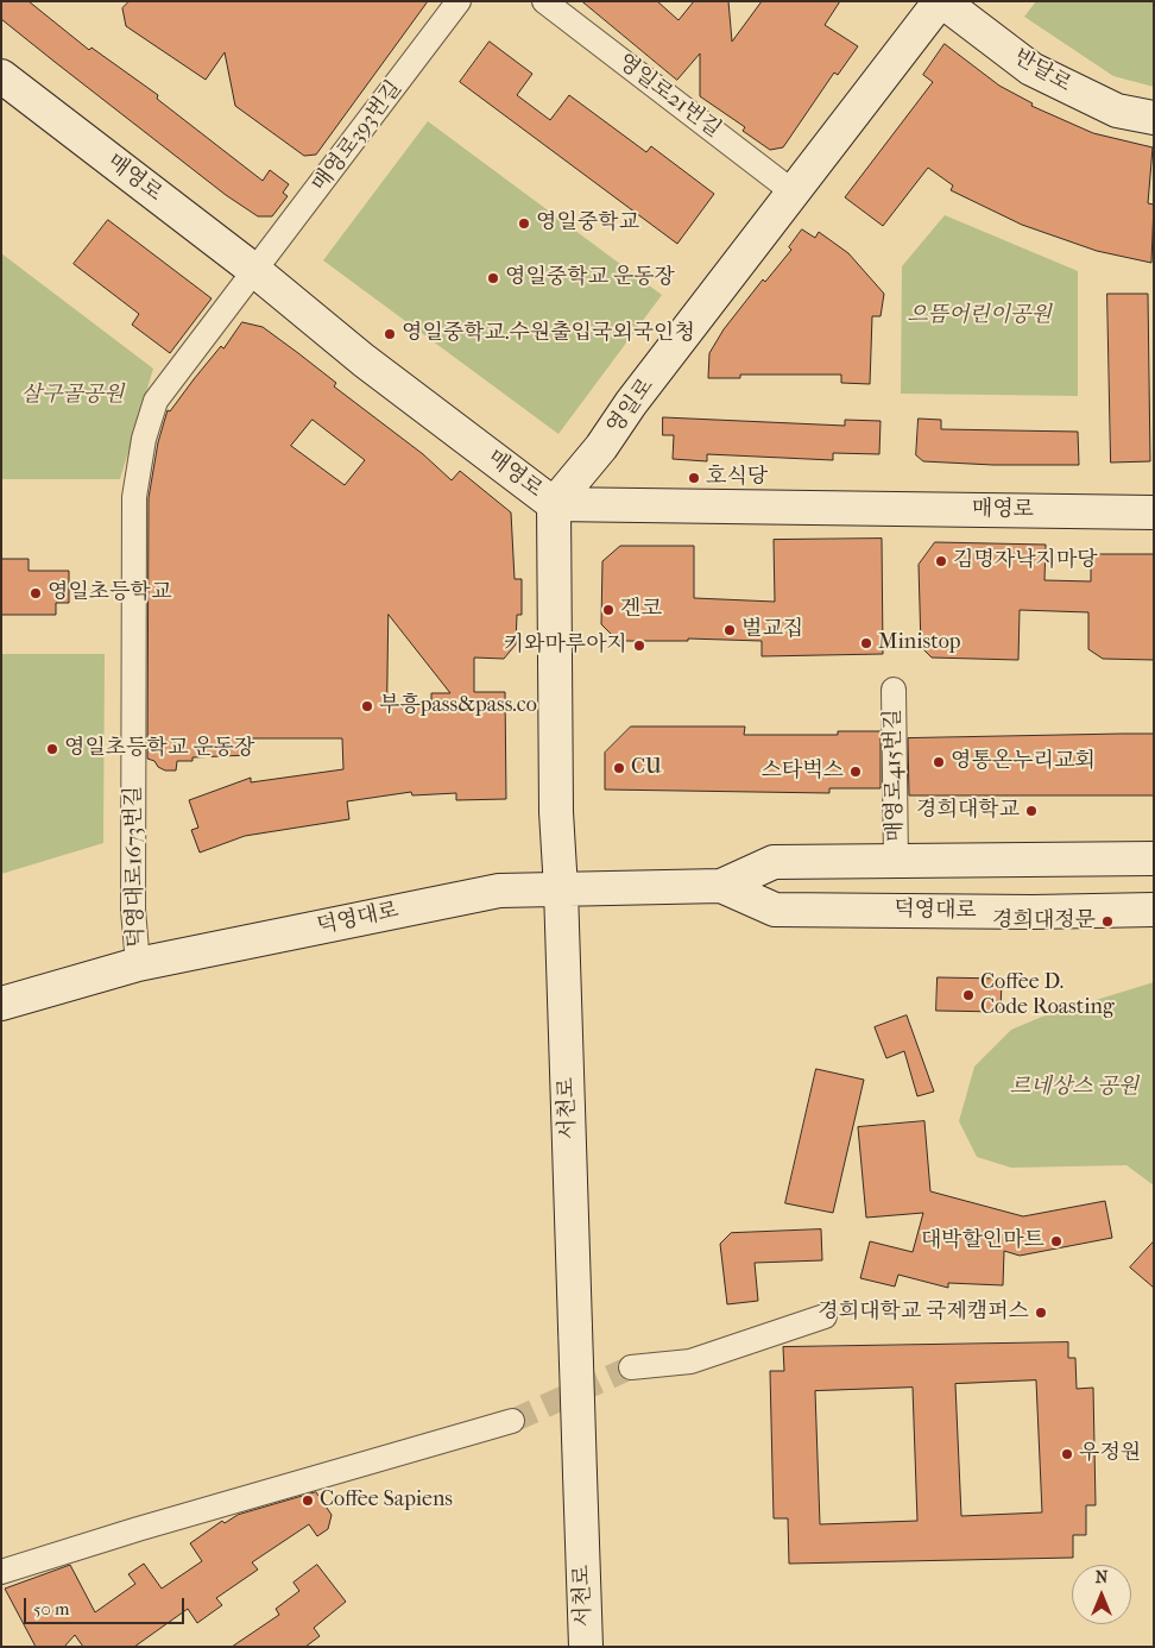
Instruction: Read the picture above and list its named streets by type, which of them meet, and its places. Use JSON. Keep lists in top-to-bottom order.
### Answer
{
  "streets": {
    "street": [
      "반달로",
      "영일로21번길",
      "매영로393번길",
      "매영로",
      "영일로",
      "매영로415번길",
      "덕영대로1673번길",
      "덕영대로",
      "서천로"
    ]
  },
  "crossings": [
    ["반달로", "영일로"],
    ["영일로21번길", "영일로"],
    ["매영로393번길", "매영로"],
    ["매영로393번길", "덕영대로1673번길"],
    ["매영로", "영일로"],
    ["매영로", "덕영대로1673번길"],
    ["매영로415번길", "덕영대로"],
    ["덕영대로1673번길", "덕영대로"],
    ["덕영대로", "서천로"]
  ],
  "parks": ["으뜸어린이공원", "살구골공원", "르네상스 공원"],
  "places": [
    "영일중학교",
    "영일중학교 운동장",
    "영일중학교.수원출입국외국인청",
    "호식당",
    "김명자낙지마당",
    "영일초등학교",
    "겐코",
    "벌교집",
    "Ministop",
    "키와마루아지",
    "부흥pass&pass.co",
    "영일초등학교 운동장",
    "영통온누리교회",
    "CU",
    "스타벅스",
    "경희대학교",
    "경희대정문",
    "Coffee D. Code Roasting",
    "대박할인마트",
    "경희대학교 국제캠퍼스",
    "우정원",
    "Coffee Sapiens"
  ],
  "scale_bar": "50 m",
  "north": "top"
}
